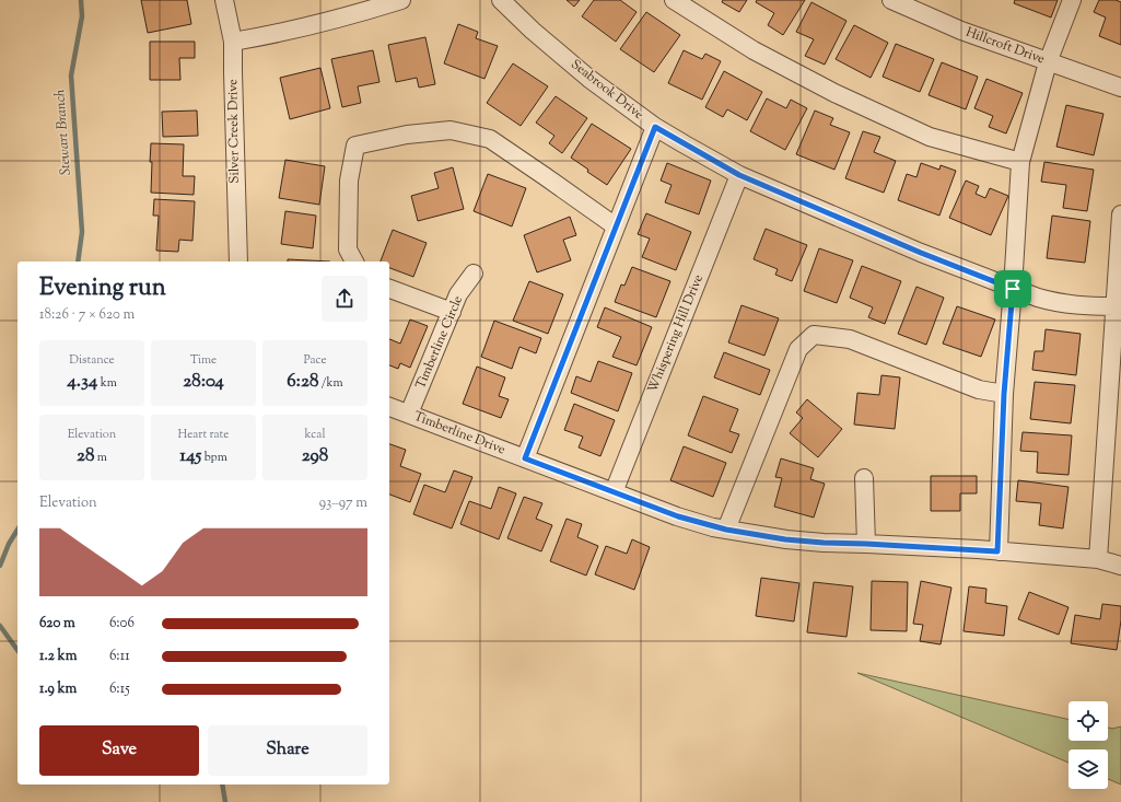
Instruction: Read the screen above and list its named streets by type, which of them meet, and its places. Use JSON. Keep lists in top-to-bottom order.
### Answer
{
  "streets": {
    "street": [
      "Hillcroft Drive",
      "Seabrook Drive",
      "Silver Creek Drive",
      "Whispering Hill Drive",
      "Timberline Circle",
      "Timberline Drive"
    ]
  },
  "crossings": [
    ["Seabrook Drive", "Whispering Hill Drive"],
    ["Whispering Hill Drive", "Timberline Drive"],
    ["Timberline Circle", "Timberline Drive"]
  ],
  "water": ["Stewart Branch"],
  "page": {
    "heading": ["Evening run", "18:26 · 7 × 620 m"],
    "stats": [
      ["Distance", "4.34 km"],
      ["Time", "28:04"],
      ["Pace", "6:28 /km"],
      ["Elevation", "28 m"],
      ["Heart rate", "145 bpm"],
      ["kcal", "298"]
    ],
    "chart": ["Elevation", "93–97 m"],
    "list": [
      {
        "name": "620 m",
        "note": "6:06"
      },
      {
        "name": "1.2 km",
        "note": "6:11"
      },
      {
        "name": "1.9 km",
        "note": "6:15"
      }
    ],
    "buttons": ["Save", "Share"]
  }
}
